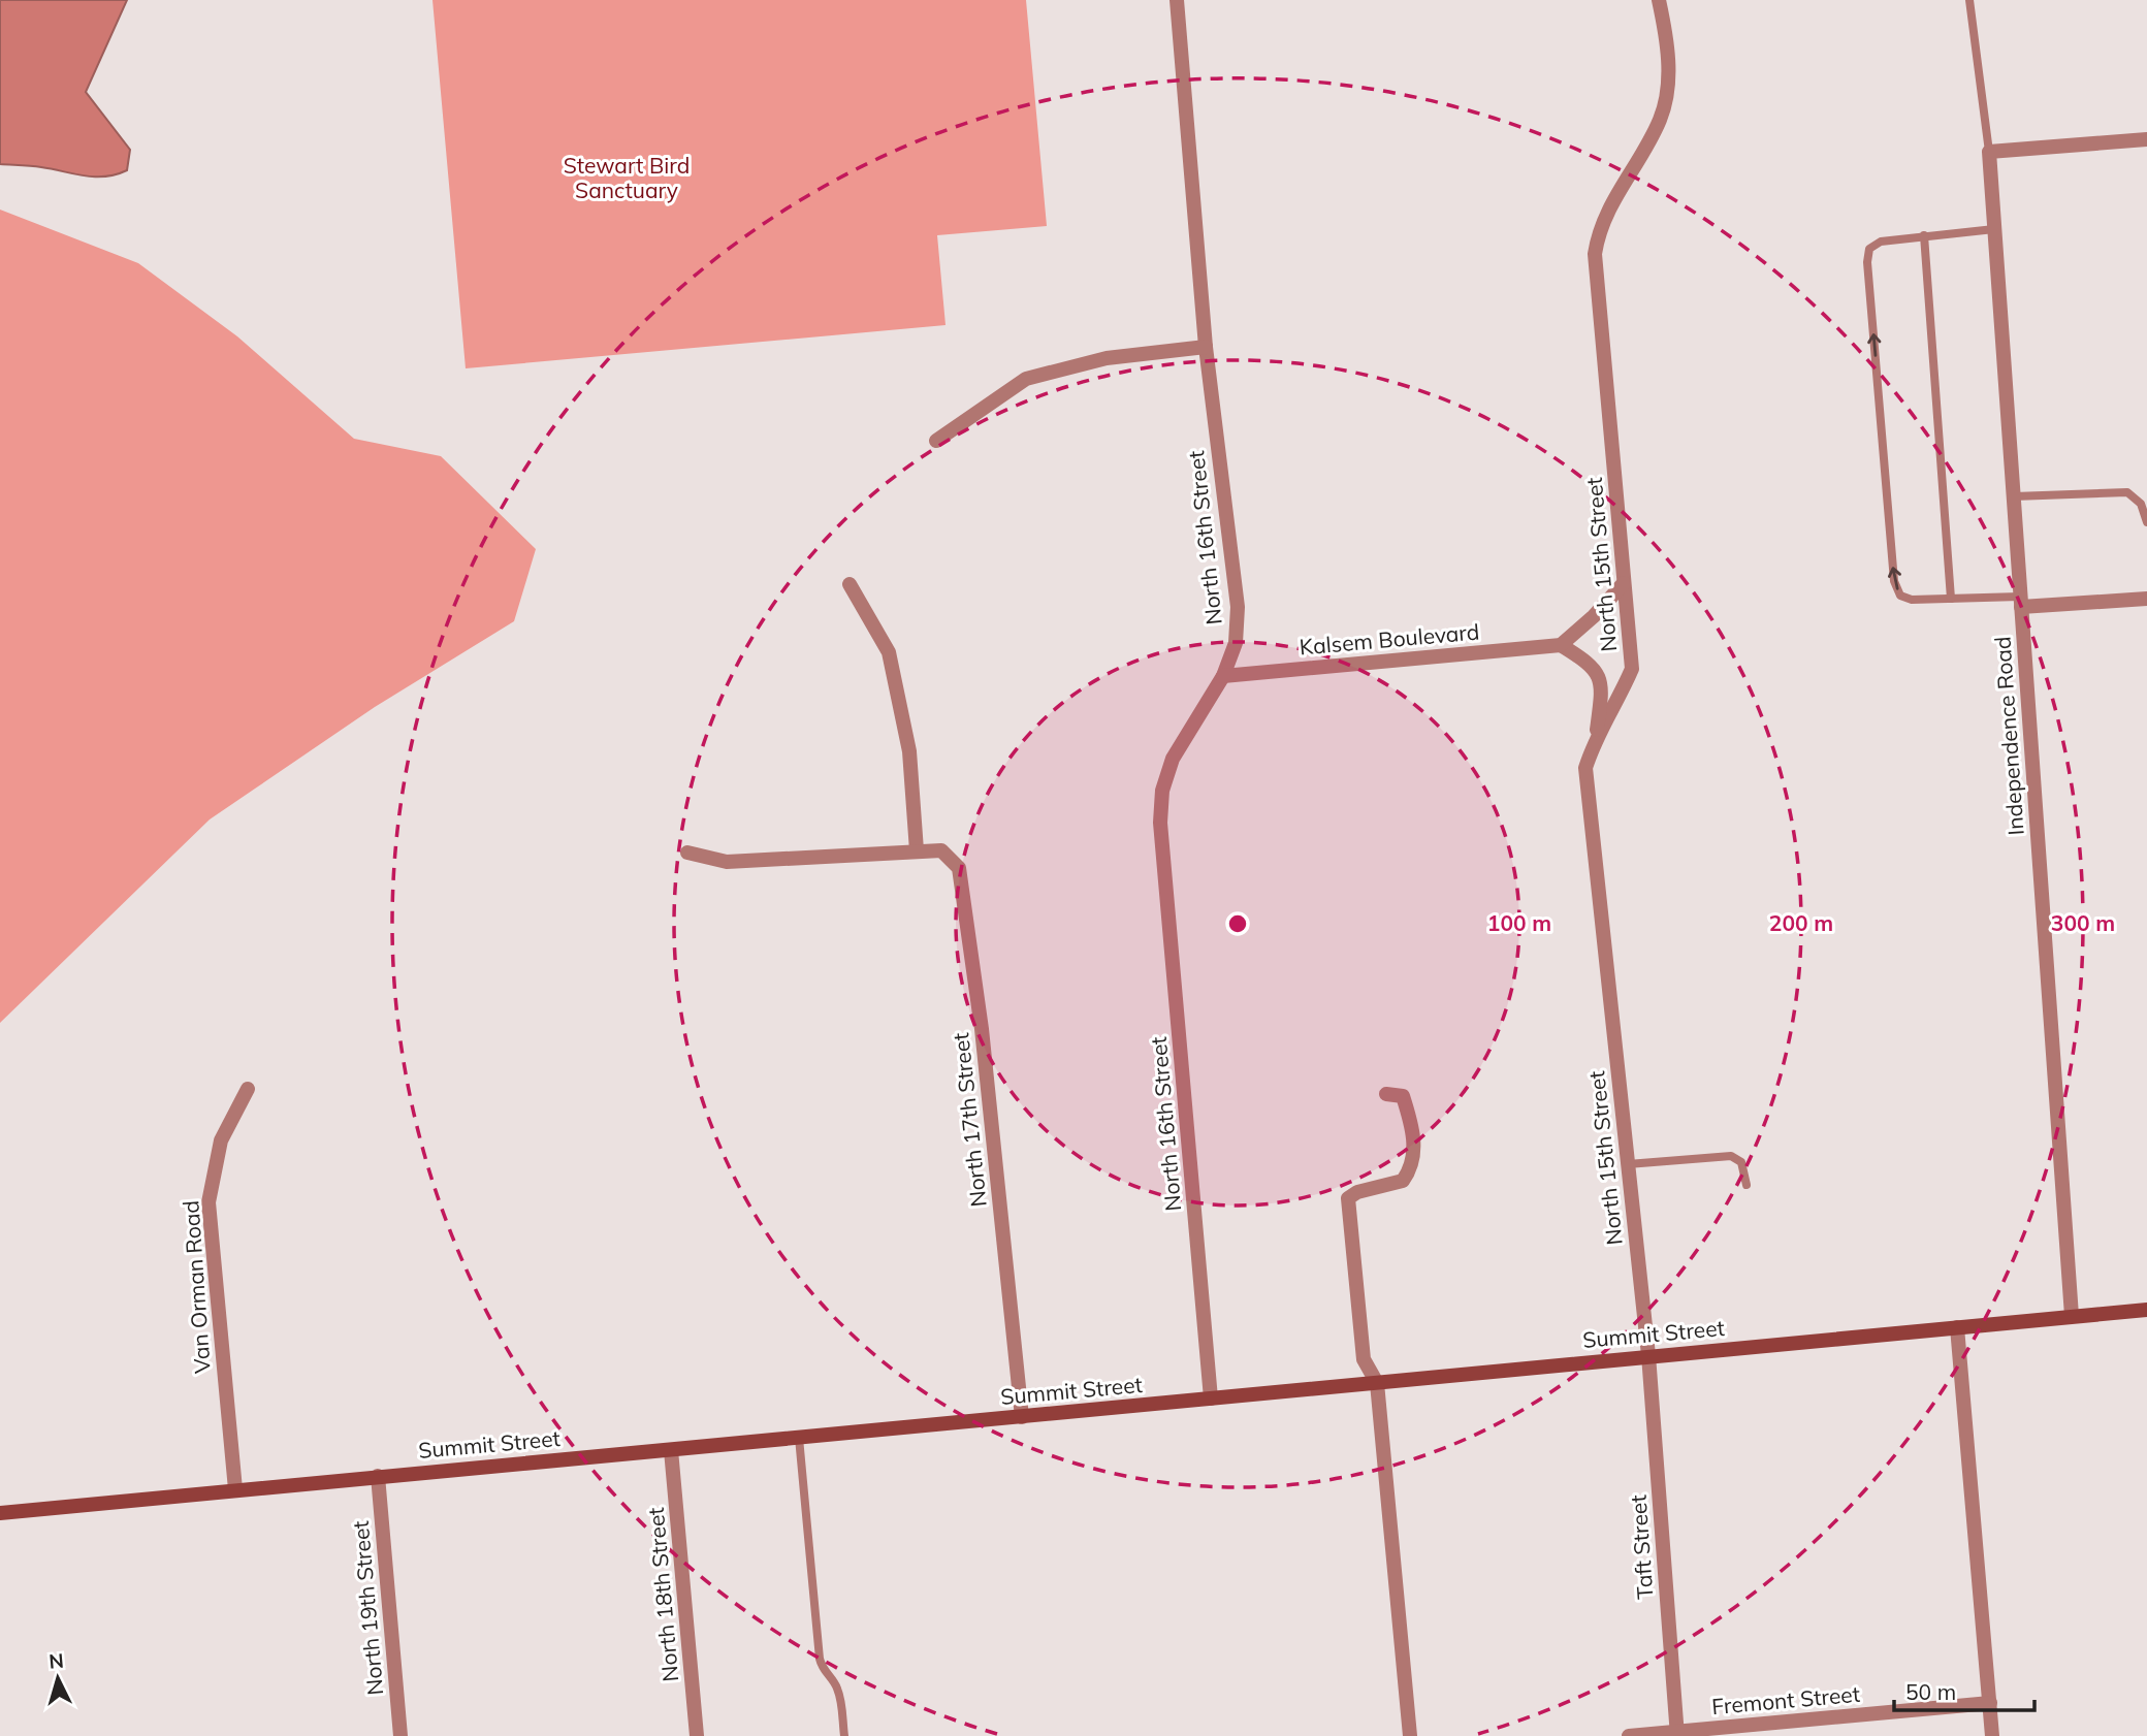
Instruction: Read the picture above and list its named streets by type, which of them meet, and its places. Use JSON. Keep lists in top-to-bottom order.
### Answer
{
  "streets": {
    "main road": ["Summit Street"],
    "street": [
      "North 16th Street",
      "North 15th Street",
      "Kalsem Boulevard",
      "Independence Road",
      "North 17th Street",
      "Van Orman Road",
      "Taft Street",
      "North 18th Street",
      "North 19th Street",
      "Fremont Street"
    ]
  },
  "crossings": [
    ["North 16th Street", "Kalsem Boulevard"],
    ["North 16th Street", "Summit Street"],
    ["North 15th Street", "Summit Street"],
    ["North 15th Street", "Taft Street"],
    ["Independence Road", "Summit Street"],
    ["North 17th Street", "Summit Street"],
    ["Van Orman Road", "Summit Street"],
    ["Summit Street", "Taft Street"],
    ["Summit Street", "North 18th Street"],
    ["Summit Street", "North 19th Street"],
    ["Taft Street", "Fremont Street"]
  ],
  "parks": ["Stewart Bird Sanctuary"],
  "scale_bar": "50 m",
  "north": "top",
  "rings": ["100 m", "200 m", "300 m"]
}
